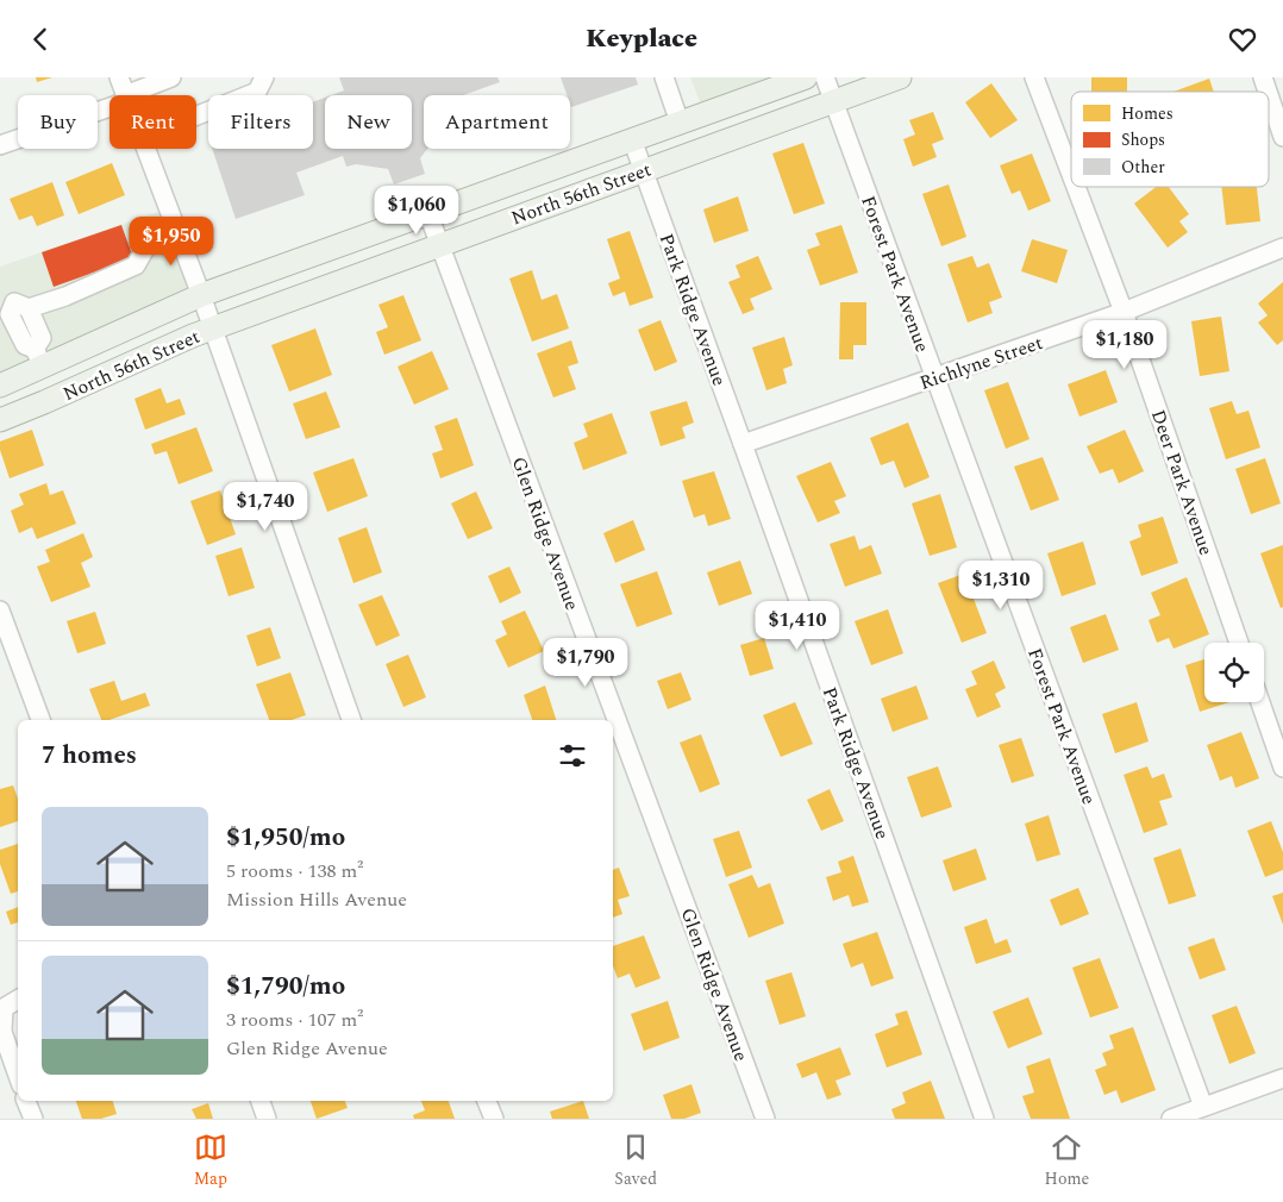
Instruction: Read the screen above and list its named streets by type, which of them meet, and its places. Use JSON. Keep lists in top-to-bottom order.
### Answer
{
  "streets": {
    "main road": ["North 56th Street"],
    "street": [
      "Forest Park Avenue",
      "Park Ridge Avenue",
      "Richlyne Street",
      "Deer Park Avenue",
      "Glen Ridge Avenue"
    ]
  },
  "crossings": [
    ["North 56th Street", "Forest Park Avenue"],
    ["North 56th Street", "Park Ridge Avenue"],
    ["North 56th Street", "Glen Ridge Avenue"],
    ["Forest Park Avenue", "Richlyne Street"],
    ["Park Ridge Avenue", "Richlyne Street"],
    ["Richlyne Street", "Deer Park Avenue"]
  ],
  "legend": ["Homes", "Shops", "Other"],
  "page": {
    "header": "Keyplace",
    "chip": [
      "Buy",
      "Rent",
      "Filters",
      "New",
      "Apartment"
    ],
    "price": [
      "$1,060",
      "$1,950",
      "$1,180",
      "$1,740",
      "$1,310",
      "$1,410",
      "$1,790"
    ],
    "heading": "7 homes",
    "list": [
      {
        "name": "$1,950/mo",
        "note": "5 rooms · 138 m² · Mission Hills Avenue"
      },
      {
        "name": "$1,790/mo",
        "note": "3 rooms · 107 m² · Glen Ridge Avenue"
      }
    ],
    "tabs": ["Map", "Saved", "Home"]
  }
}
